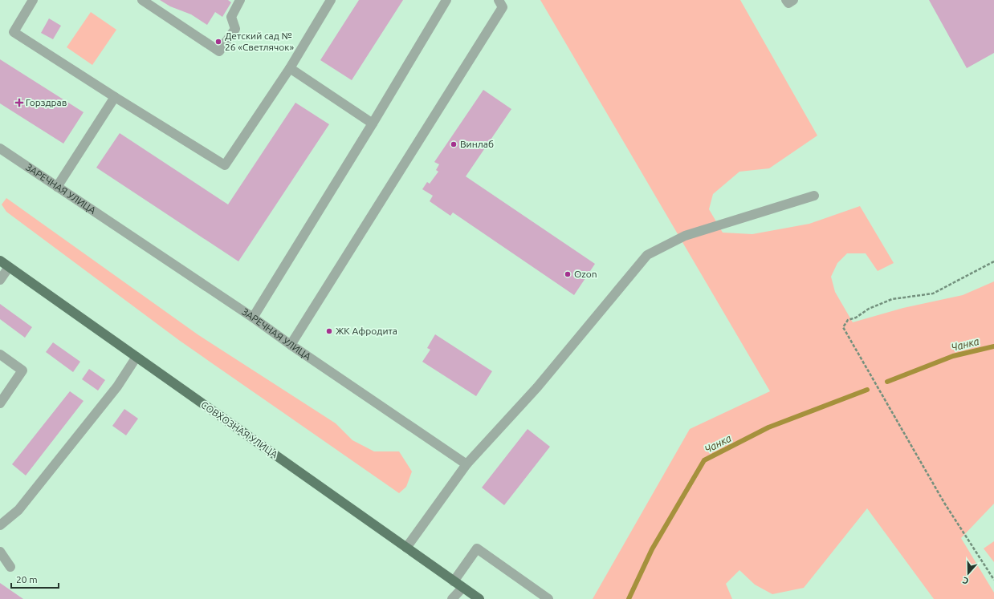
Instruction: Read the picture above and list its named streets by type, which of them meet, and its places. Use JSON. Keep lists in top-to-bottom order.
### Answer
{
  "streets": {
    "main road": ["СОВХОЗНАЯ УЛИЦА"],
    "street": ["ЗАРЕЧНАЯ УЛИЦА"]
  },
  "water": ["Чанка"],
  "places": {
    "other": [
      "Детский сад № 26 «Светлячок»",
      "Винлаб",
      "Ozon",
      "ЖК Афродита"
    ],
    "health": ["Горздрав"]
  },
  "scale_bar": "20 m",
  "north": "bottom"
}
